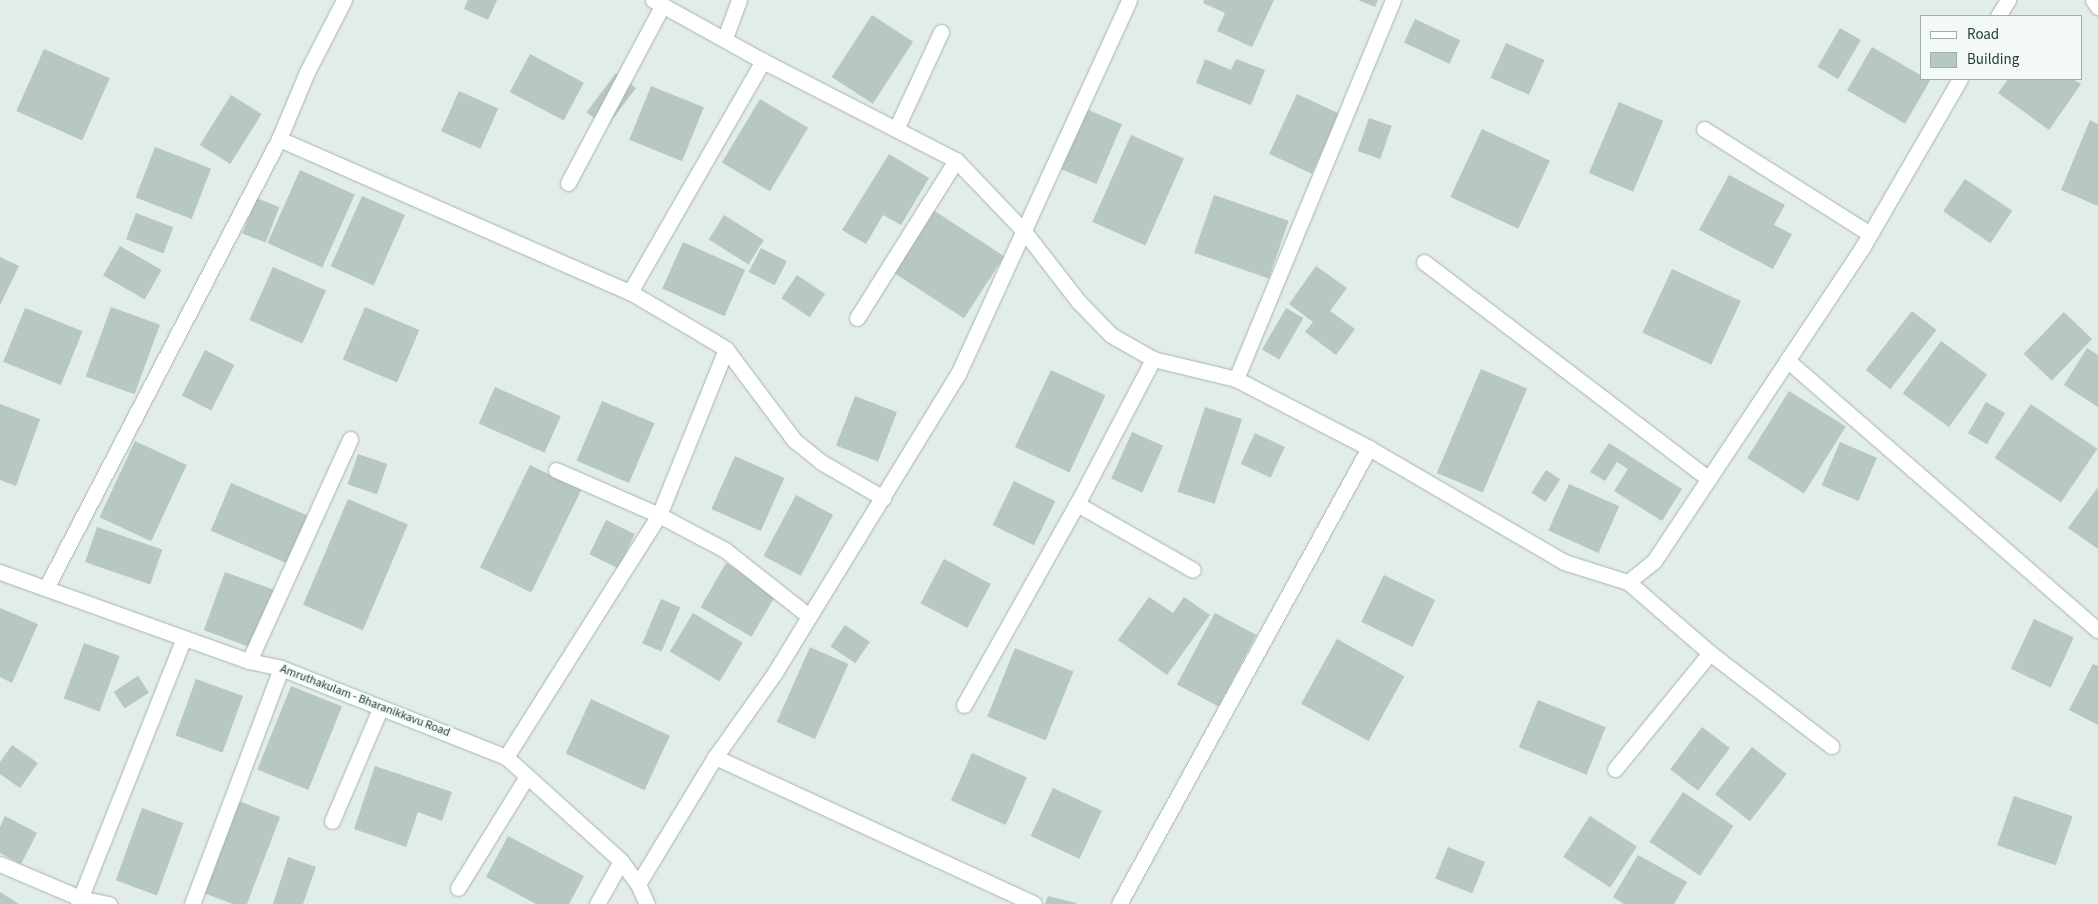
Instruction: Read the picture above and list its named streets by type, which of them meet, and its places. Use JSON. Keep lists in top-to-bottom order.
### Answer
{
  "streets": {
    "street": ["Amruthakulam - Bharanikkavu Road"]
  },
  "legend": ["Road", "Building"]
}
